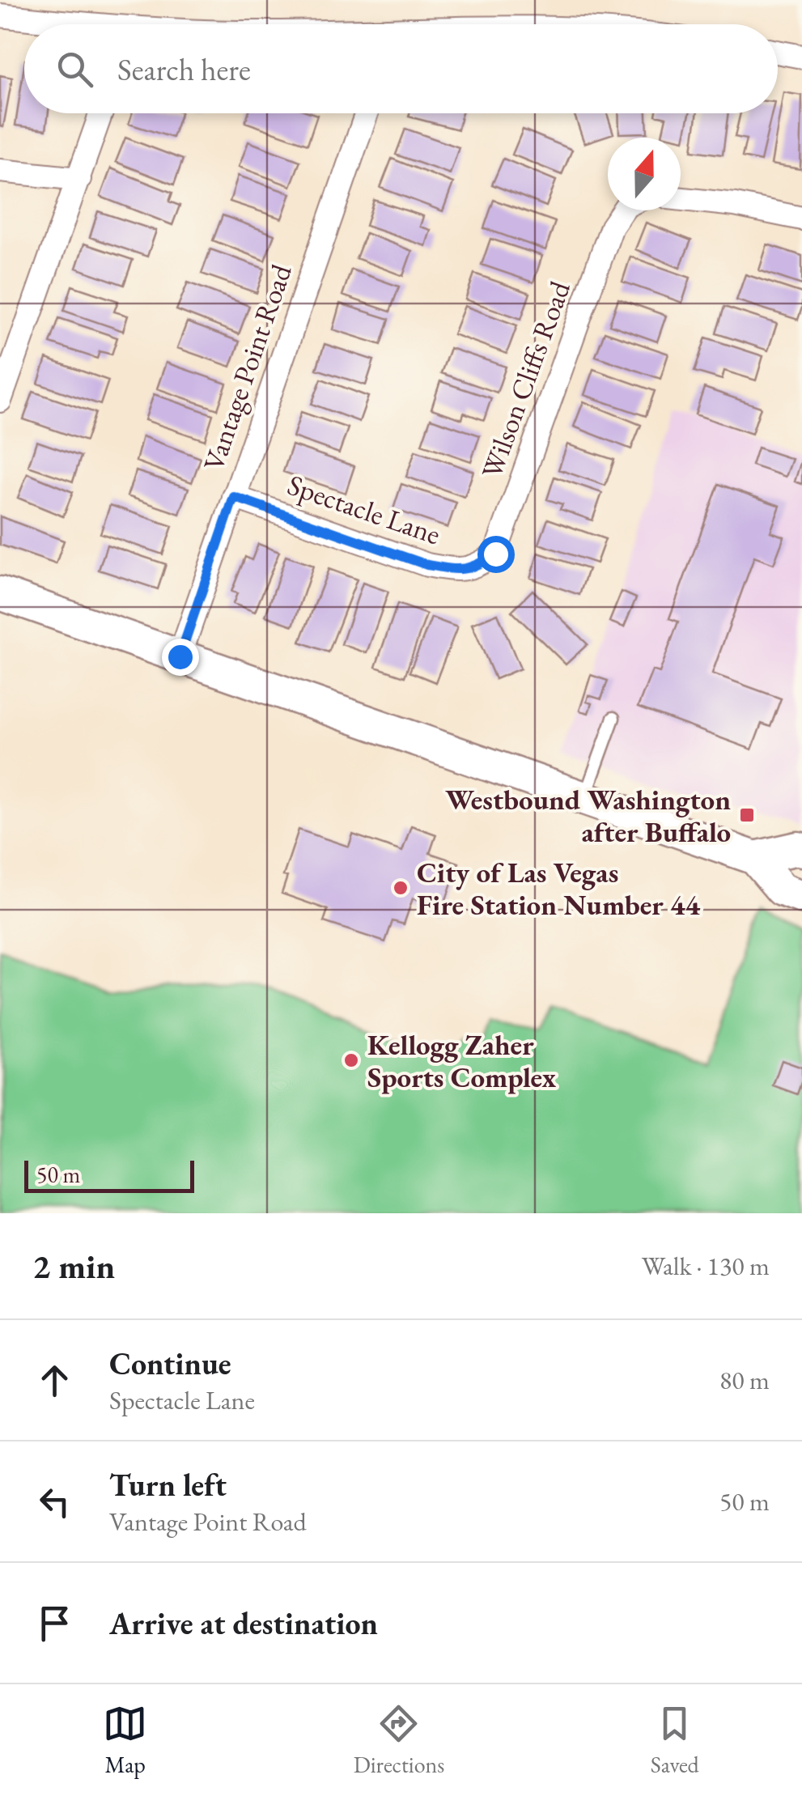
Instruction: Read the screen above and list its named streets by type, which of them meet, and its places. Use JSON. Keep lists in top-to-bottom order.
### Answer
{
  "streets": {
    "street": ["Vantage Point Road", "Wilson Cliffs Road", "Spectacle Lane"]
  },
  "crossings": [
    ["Vantage Point Road", "Spectacle Lane"],
    ["Wilson Cliffs Road", "Spectacle Lane"]
  ],
  "places": {
    "transit": ["Westbound Washington after Buffalo"],
    "other": ["City of Las Vegas Fire Station Number 44", "Kellogg Zaher Sports Complex"]
  },
  "scale_bar": "50 m",
  "north": "top",
  "page": {
    "search": "Search here",
    "scale": "50 m",
    "heading": ["2 min", "Walk · 130 m"],
    "list": [
      ["Continue", "Spectacle Lane", "80 m"],
      ["Turn left", "Vantage Point Road", "50 m"],
      "Arrive at destination"
    ],
    "nav": ["Map", "Directions", "Saved"]
  }
}
